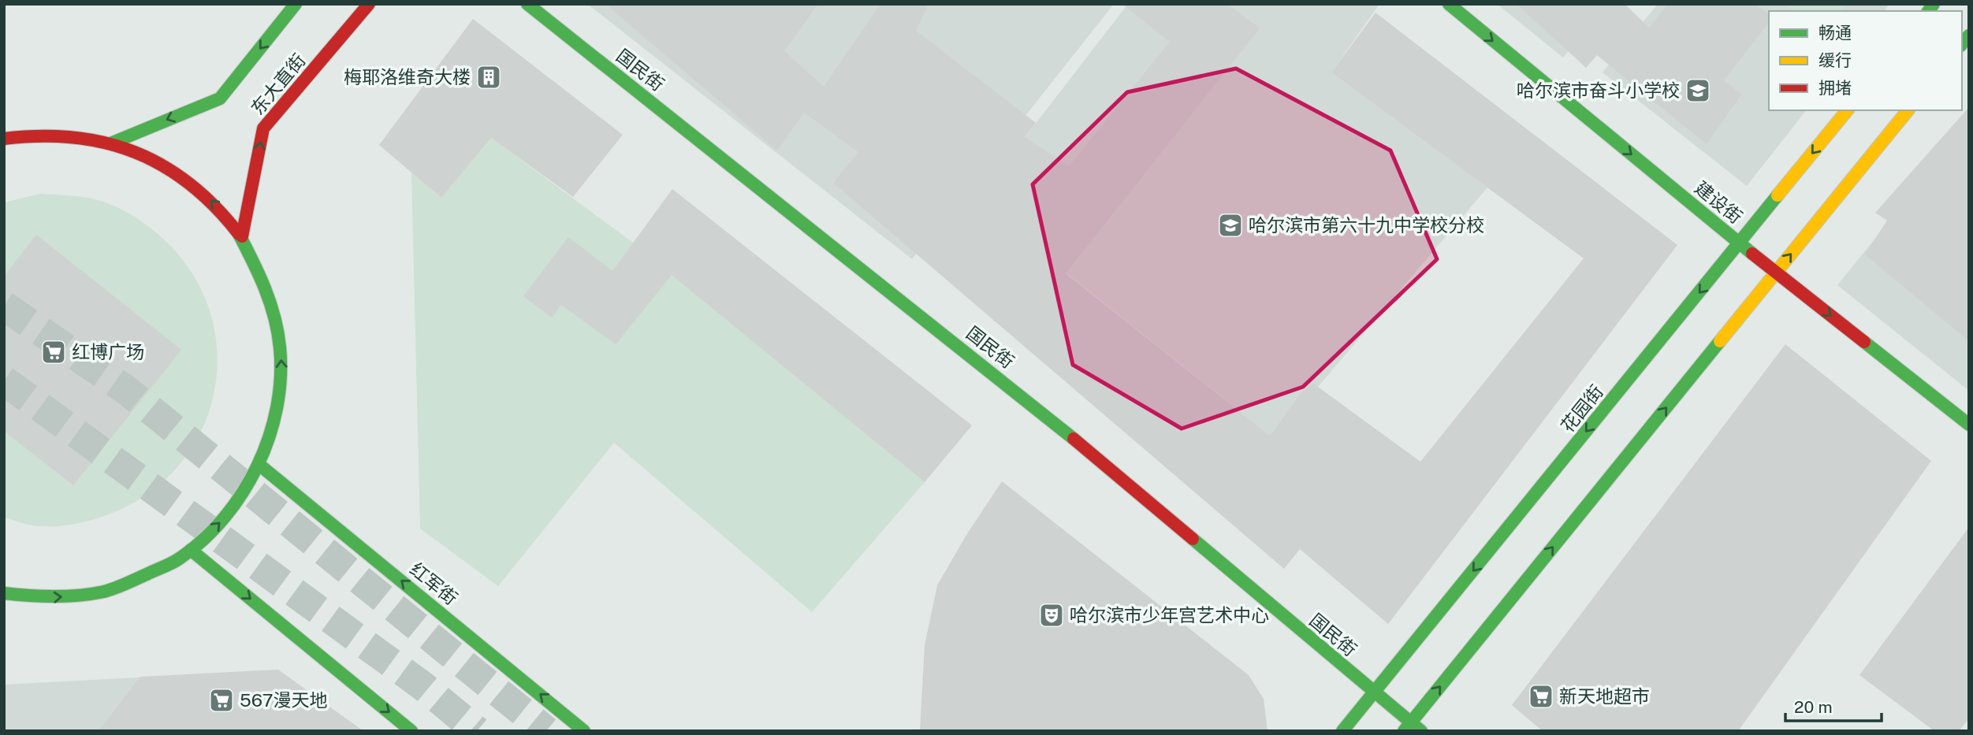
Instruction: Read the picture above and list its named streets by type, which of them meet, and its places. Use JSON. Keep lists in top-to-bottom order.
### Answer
{
  "streets": {
    "main road": [
      "国民街",
      "东大直街",
      "建设街",
      "花园街",
      "红军街"
    ]
  },
  "crossings": [
    ["国民街", "花园街"],
    ["建设街", "花园街"]
  ],
  "one_way": ["建设街"],
  "places": {
    "building": ["梅耶洛维奇大楼"],
    "school or university": ["哈尔滨市奋斗小学校", "哈尔滨市第六十九中学校分校"],
    "supermarket": ["红博广场", "新天地超市", "567漫天地"],
    "theatre": ["哈尔滨市少年宫艺术中心"]
  },
  "legend": ["畅通", "缓行", "拥堵"],
  "scale_bar": "20 m"
}
